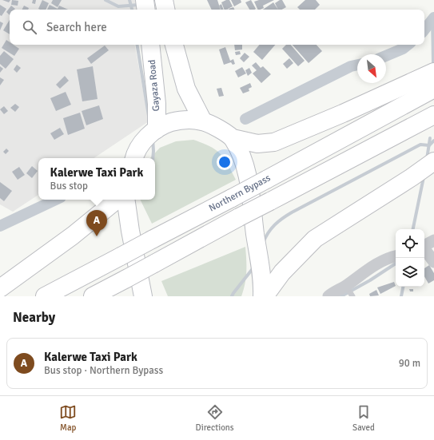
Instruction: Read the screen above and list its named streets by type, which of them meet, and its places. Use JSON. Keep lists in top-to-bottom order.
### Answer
{
  "streets": {
    "main road": ["Gayaza Road", "Northern Bypass"]
  },
  "north": "bottom right",
  "page": {
    "search": "Search here",
    "popup": ["Kalerwe Taxi Park", "Bus stop"],
    "pins": "A",
    "heading": "Nearby",
    "list": [
      {
        "mark": "A",
        "name": "Kalerwe Taxi Park",
        "note": "Bus stop · Northern Bypass",
        "value": "90 m"
      }
    ],
    "nav": ["Map", "Directions", "Saved"]
  }
}
